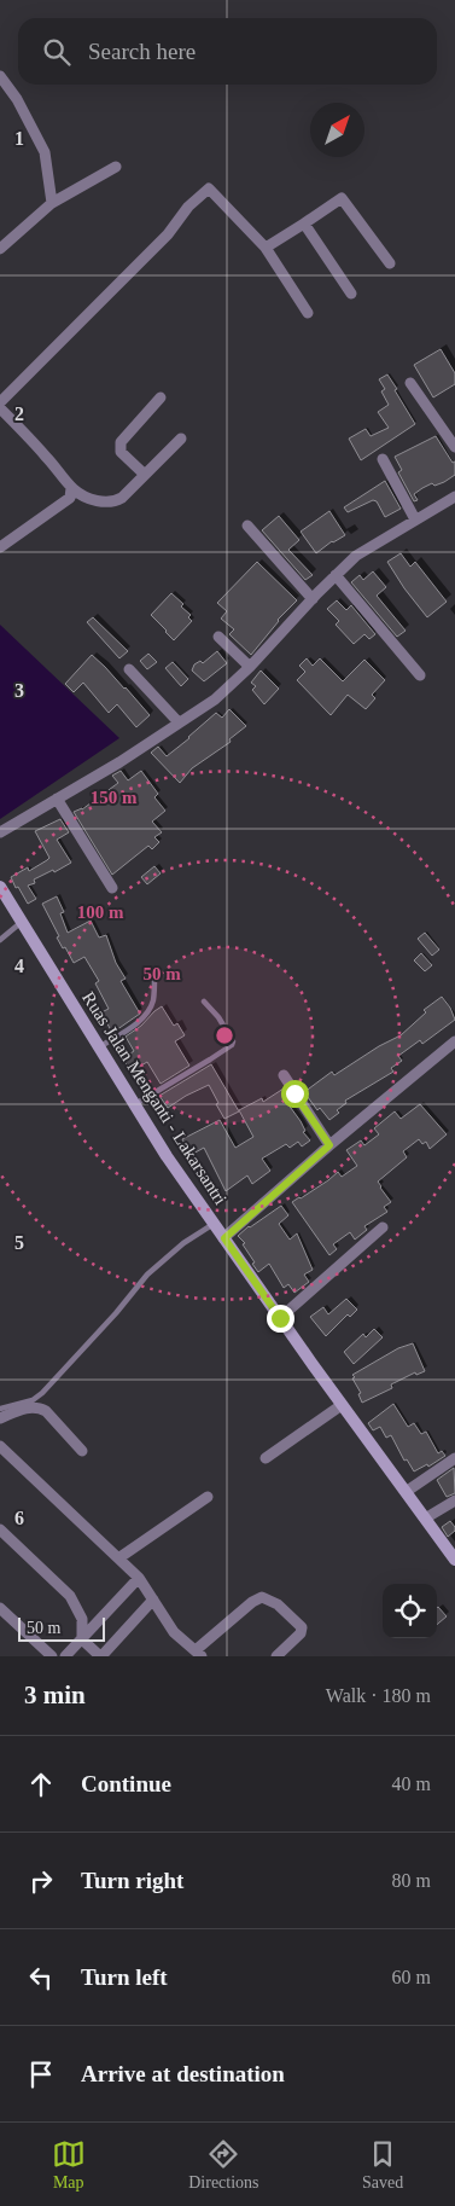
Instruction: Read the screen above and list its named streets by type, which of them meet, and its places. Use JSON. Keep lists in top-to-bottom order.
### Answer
{
  "streets": {
    "main road": ["Ruas Jalan Menganti - Lakarsantri"]
  },
  "scale_bar": "50 m",
  "north": "top right",
  "page": {
    "search": "Search here",
    "scale": "50 m",
    "heading": ["3 min", "Walk · 180 m"],
    "list": [
      ["Continue", "40 m"],
      ["Turn right", "80 m"],
      ["Turn left", "60 m"],
      "Arrive at destination"
    ],
    "nav": ["Map", "Directions", "Saved"]
  },
  "grid": {
    "rows": [
      "1",
      "2",
      "3",
      "4",
      "5",
      "6"
    ]
  },
  "rings": ["150 m", "100 m", "50 m"]
}
